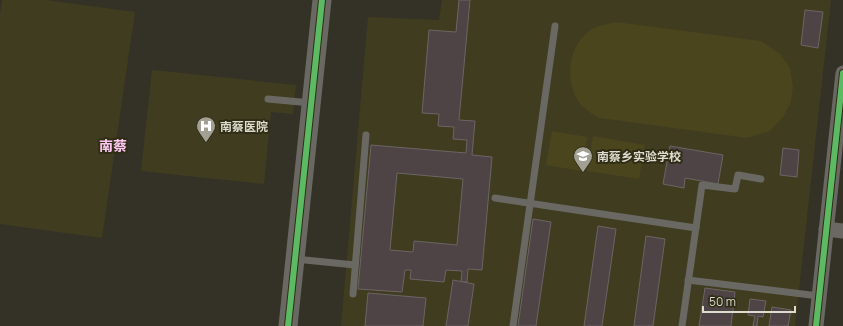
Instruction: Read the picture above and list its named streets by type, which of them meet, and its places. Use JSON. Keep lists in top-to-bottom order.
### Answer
{
  "districts": ["南蔡"],
  "places": {
    "hospital": ["南蔡医院"],
    "school or university": ["南蔡乡实验学校"]
  },
  "scale_bar": "50 m"
}
